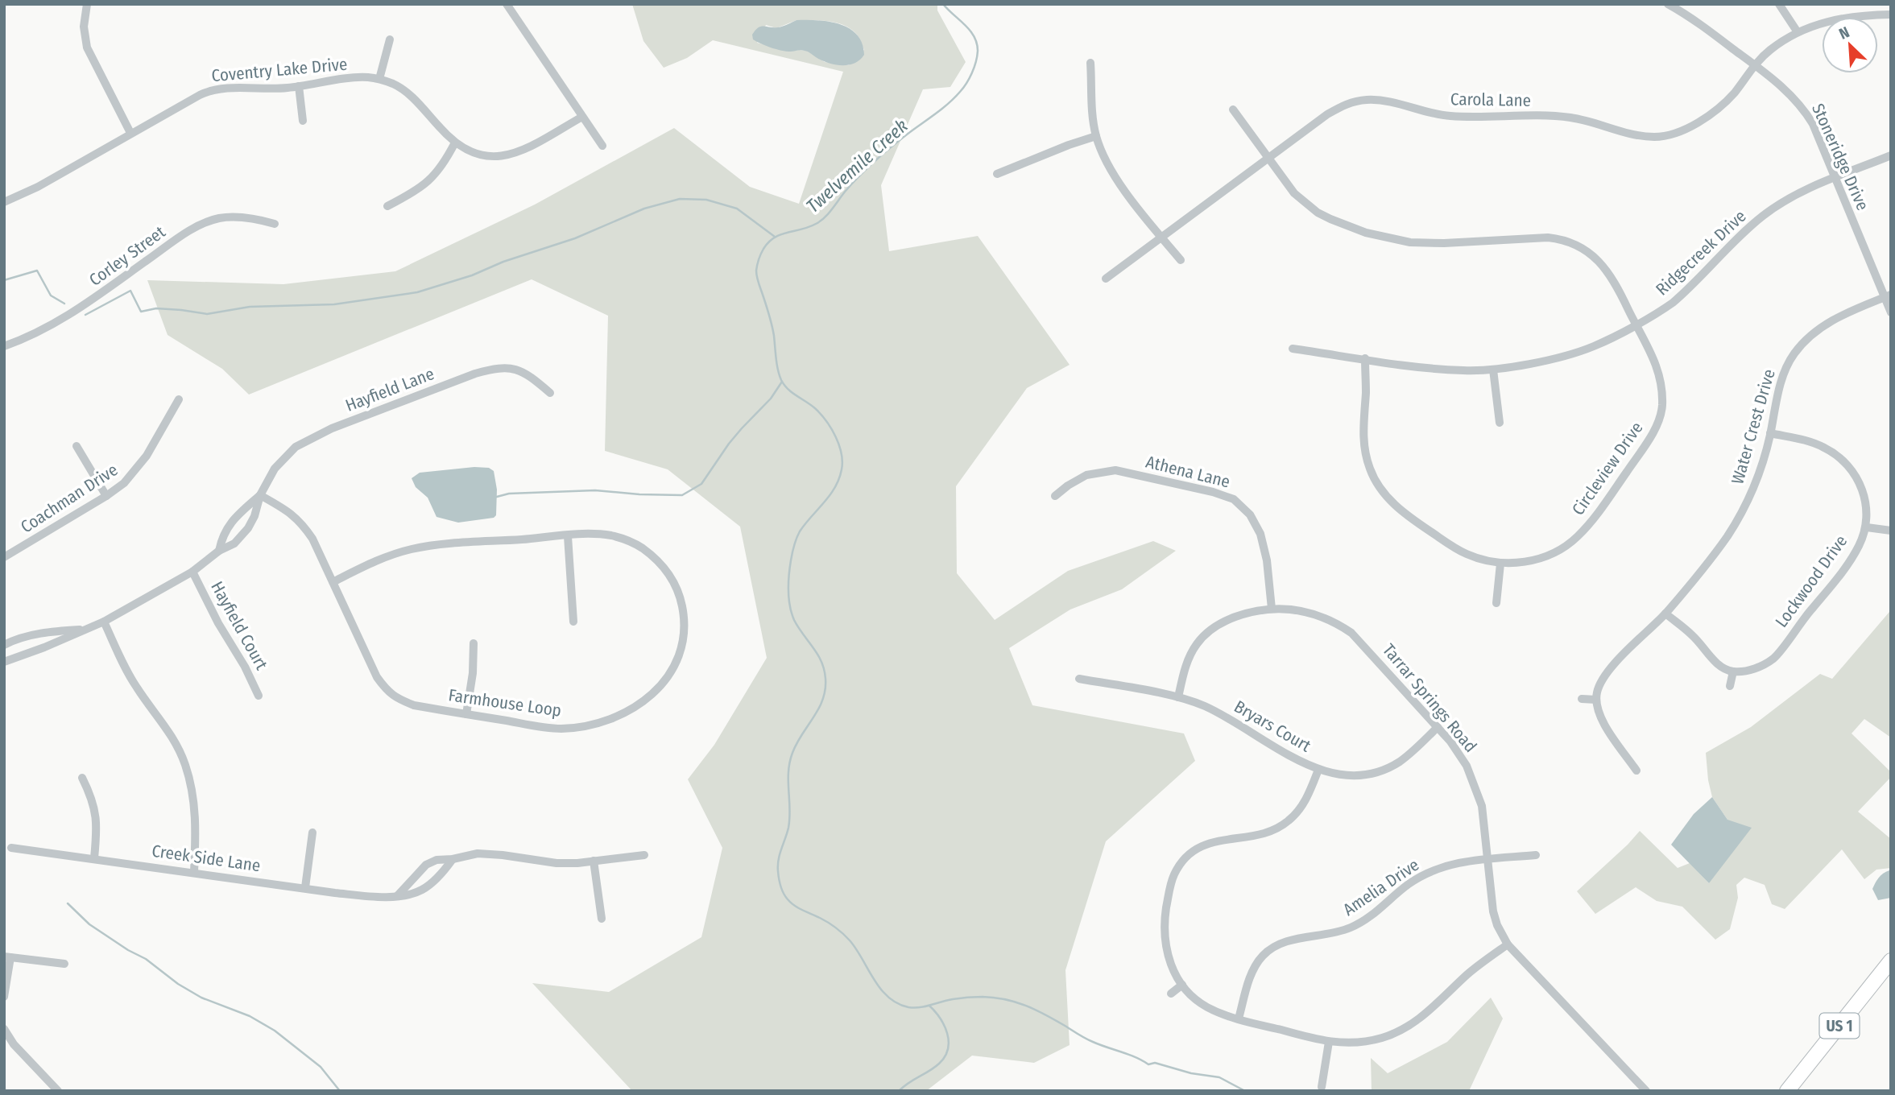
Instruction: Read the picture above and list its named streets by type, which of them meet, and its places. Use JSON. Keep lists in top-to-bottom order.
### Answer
{
  "streets": {
    "main road": ["US 1"],
    "street": [
      "Coventry Lake Drive",
      "Carola Lane",
      "Stoneridge Drive",
      "Ridgecreek Drive",
      "Corley Street",
      "Hayfield Lane",
      "Water Crest Drive",
      "Circleview Drive",
      "Athena Lane",
      "Coachman Drive",
      "Lockwood Drive",
      "Hayfield Court",
      "Tarrar Springs Road",
      "Farmhouse Loop",
      "Bryars Court",
      "Creek Side Lane",
      "Amelia Drive"
    ]
  },
  "crossings": [
    ["Carola Lane", "Stoneridge Drive"],
    ["Carola Lane", "Circleview Drive"],
    ["Stoneridge Drive", "Ridgecreek Drive"],
    ["Stoneridge Drive", "Water Crest Drive"],
    ["Ridgecreek Drive", "Circleview Drive"],
    ["Hayfield Lane", "Hayfield Court"],
    ["Hayfield Lane", "Farmhouse Loop"],
    ["Water Crest Drive", "Lockwood Drive"],
    ["Athena Lane", "Tarrar Springs Road"],
    ["Tarrar Springs Road", "Bryars Court"],
    ["Tarrar Springs Road", "Amelia Drive"]
  ],
  "water": ["Twelvemile Creek"],
  "north": "top left"
}
